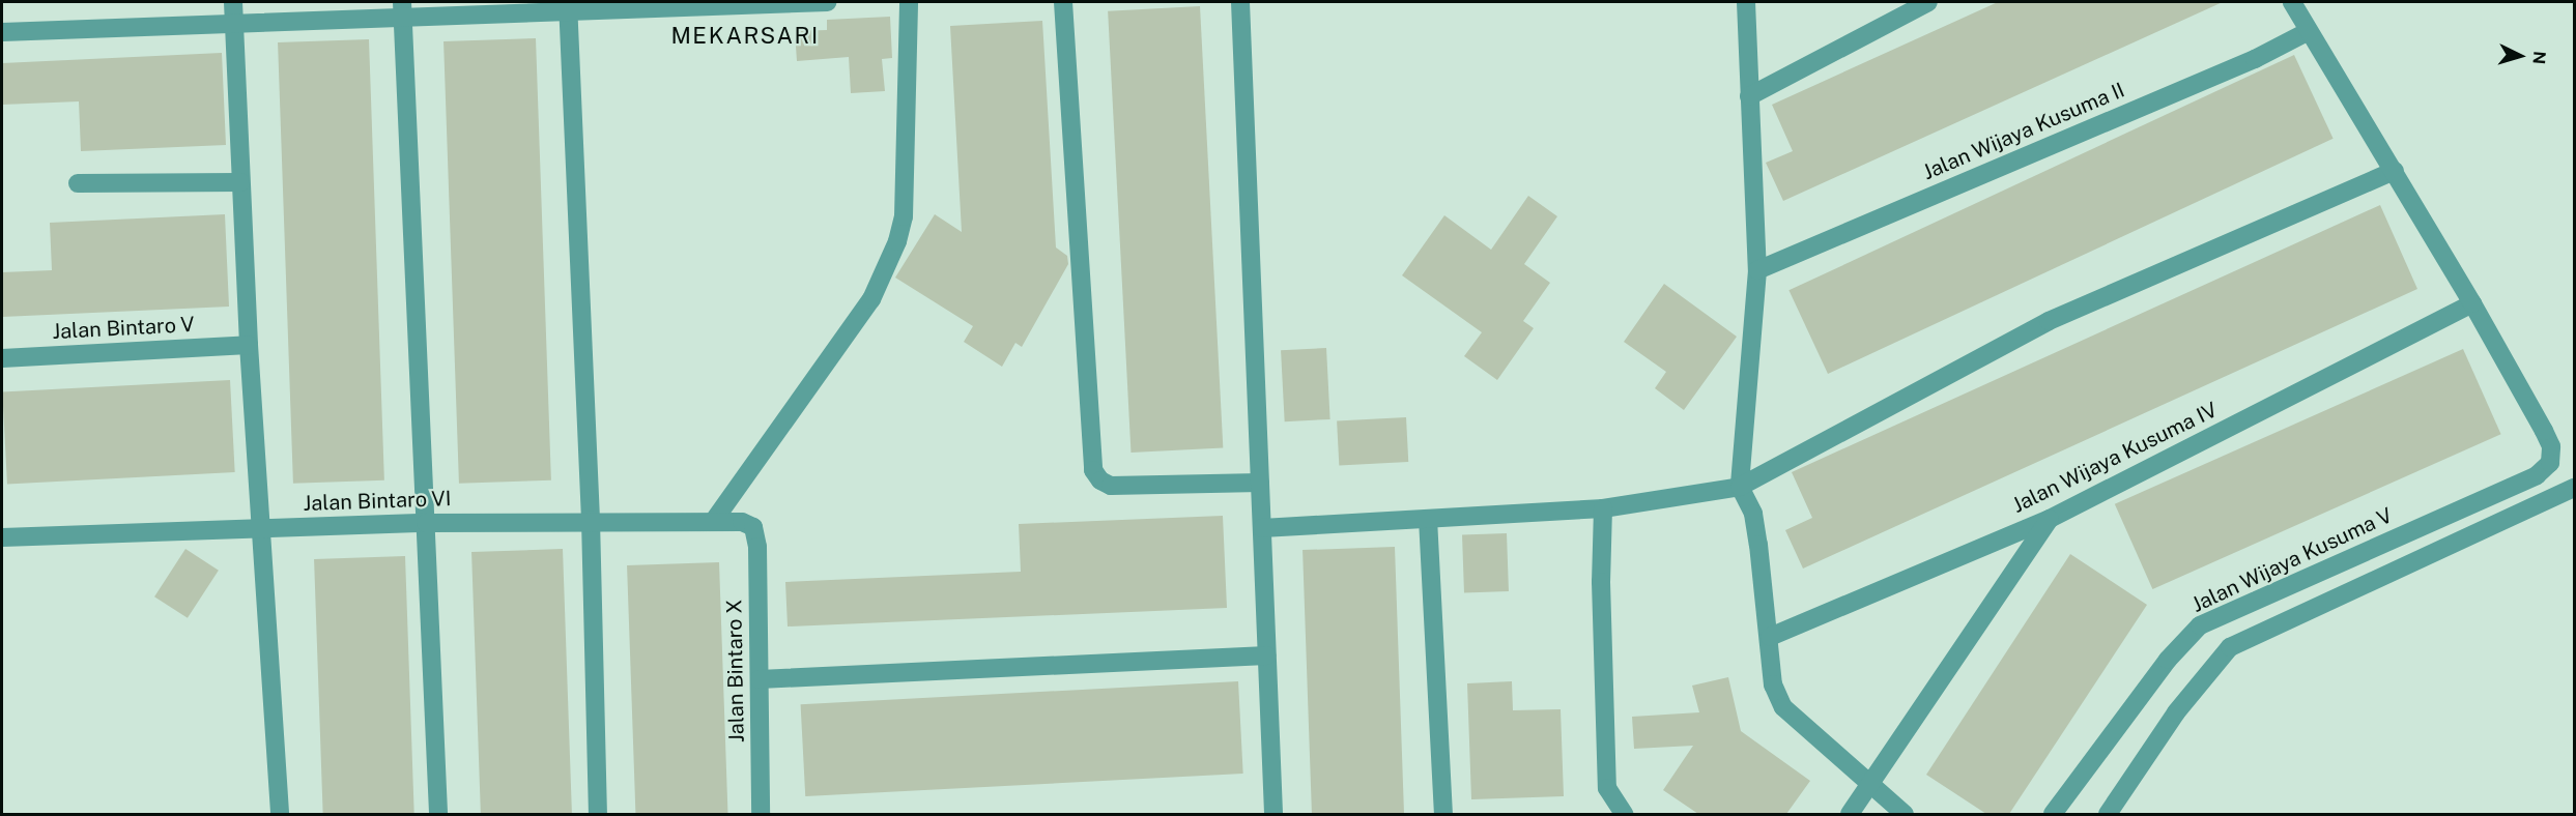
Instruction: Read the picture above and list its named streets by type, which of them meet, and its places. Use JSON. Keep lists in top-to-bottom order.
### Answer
{
  "streets": {
    "street": [
      "Jalan Wijaya Kusuma II",
      "Jalan Bintaro V",
      "Jalan Wijaya Kusuma IV",
      "Jalan Bintaro VI",
      "Jalan Wijaya Kusuma V",
      "Jalan Bintaro X"
    ]
  },
  "crossings": [
    ["Jalan Wijaya Kusuma IV", "Jalan Wijaya Kusuma V"],
    ["Jalan Bintaro VI", "Jalan Bintaro X"]
  ],
  "districts": ["MEKARSARI"],
  "north": "right"
}
